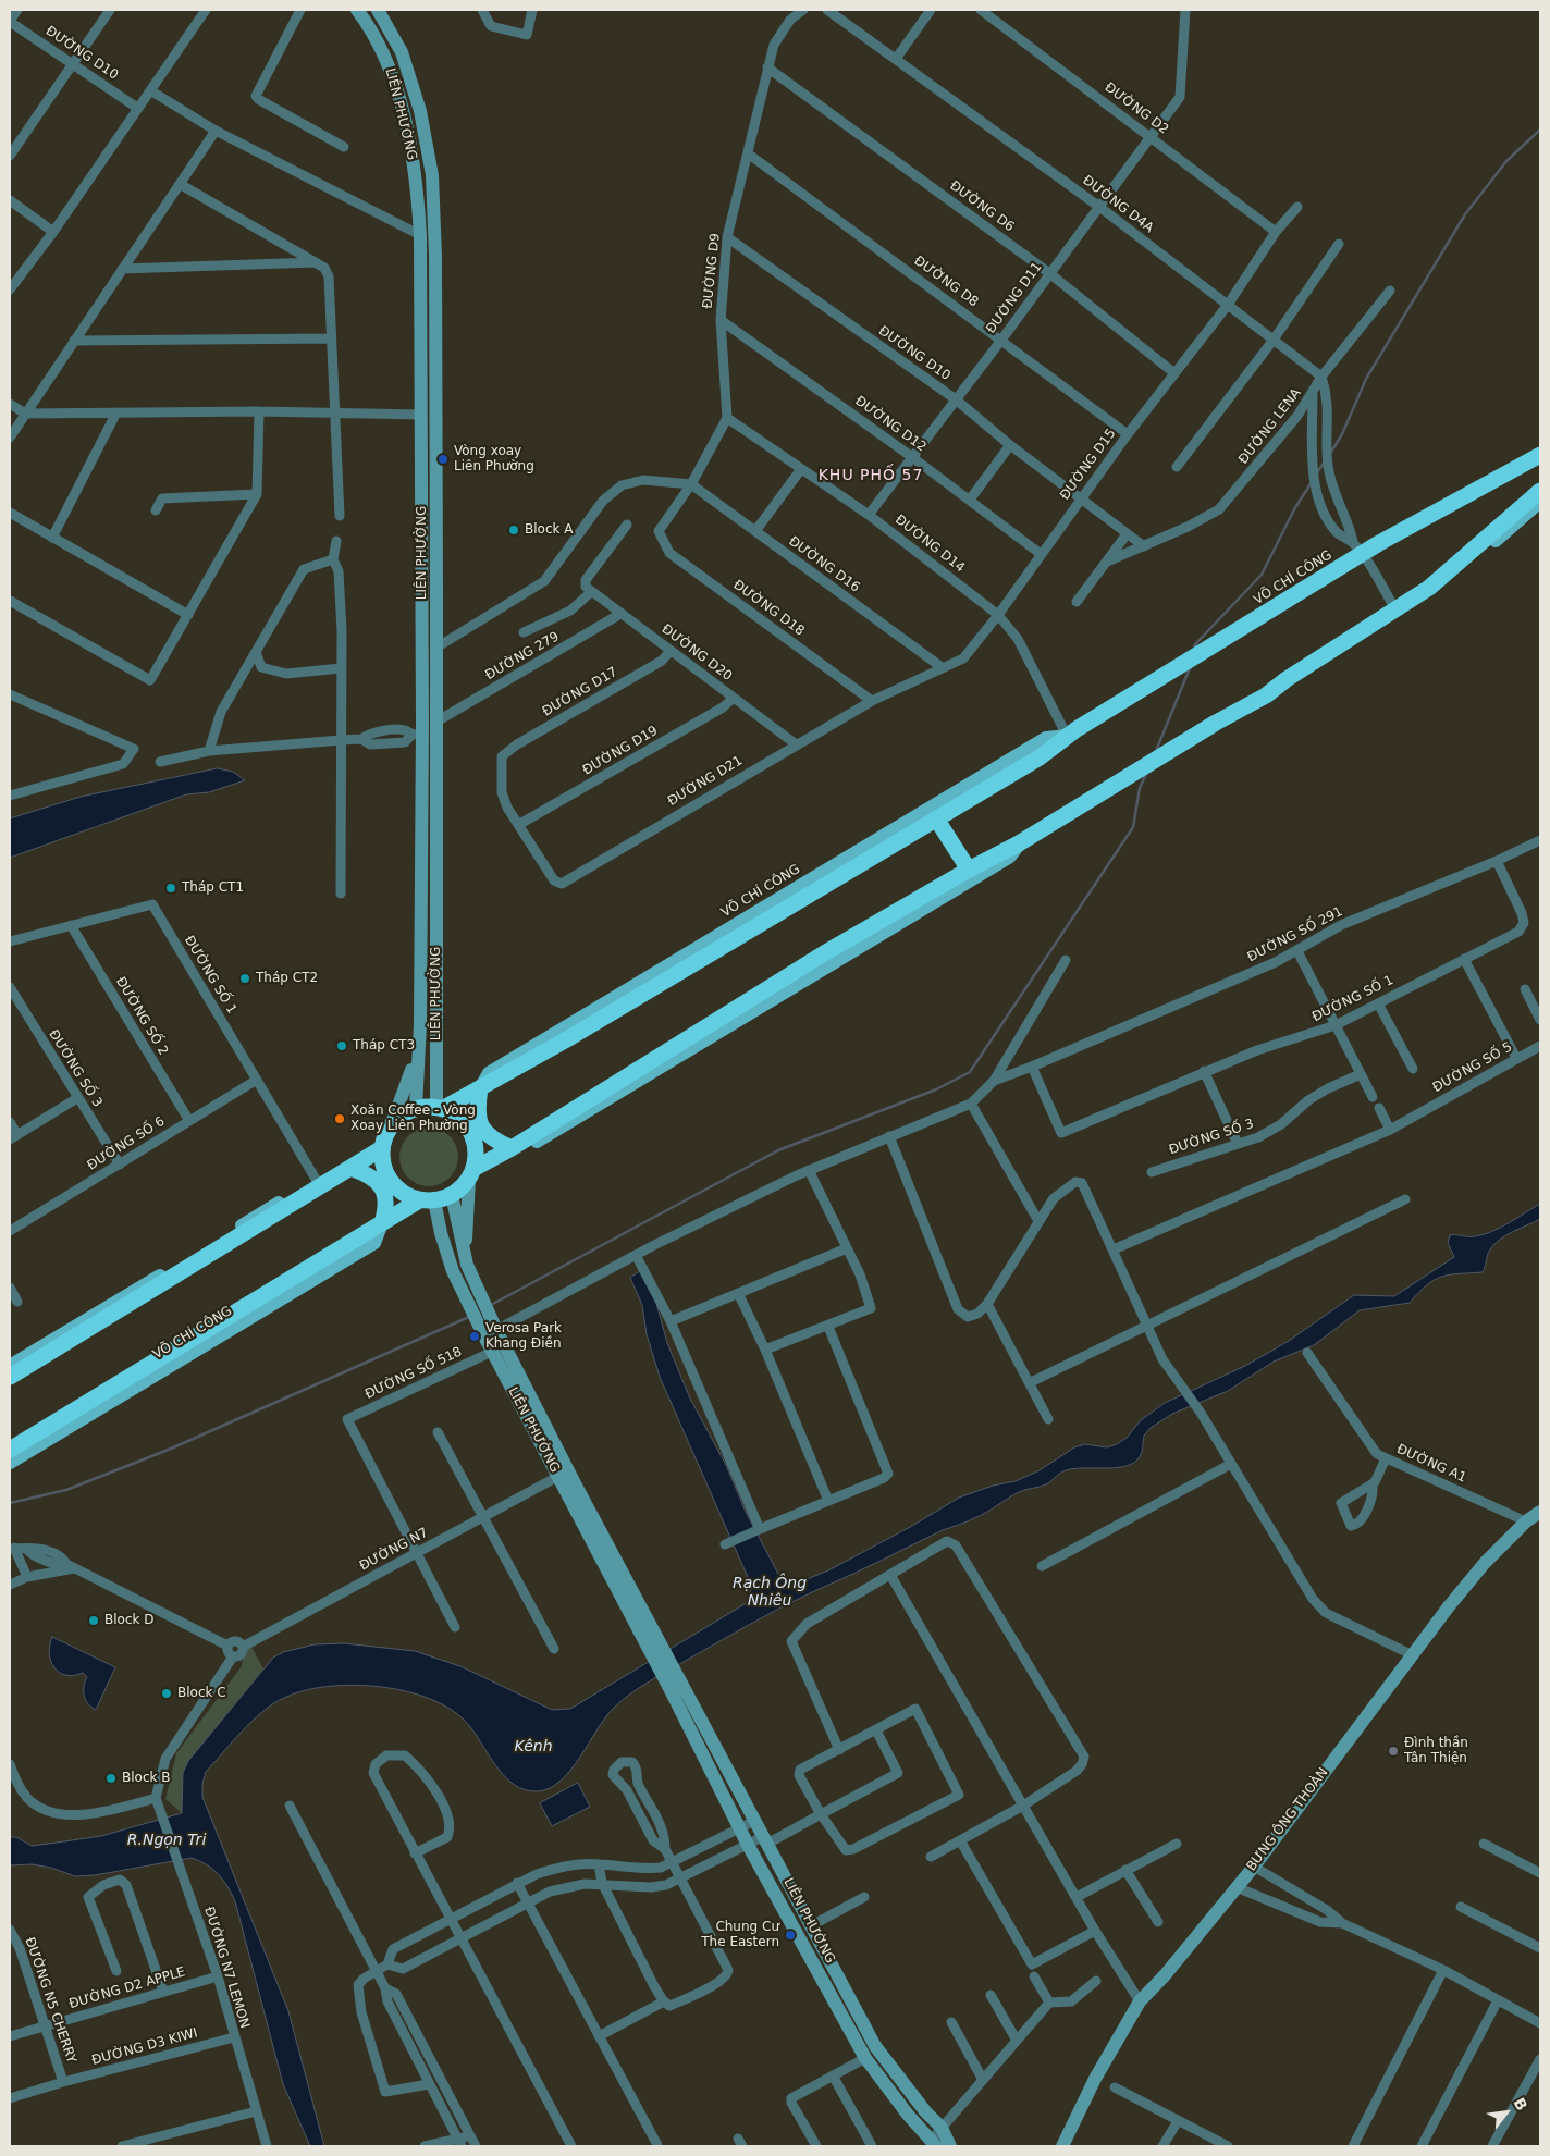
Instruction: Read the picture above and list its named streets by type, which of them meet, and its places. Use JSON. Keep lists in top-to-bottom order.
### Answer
{
  "streets": {
    "highway": ["VÕ CHÍ CÔNG"],
    "street": [
      "ĐƯỜNG D10",
      "ĐƯỜNG D2",
      "LIÊN PHƯỜNG",
      "ĐƯỜNG D4A",
      "ĐƯỜNG D6",
      "ĐƯỜNG D9",
      "ĐƯỜNG D8",
      "ĐƯỜNG D11",
      "ĐƯỜNG D12",
      "ĐƯỜNG LENA",
      "ĐƯỜNG D15",
      "ĐƯỜNG D14",
      "ĐƯỜNG D16",
      "ĐƯỜNG D18",
      "ĐƯỜNG D20",
      "ĐƯỜNG 279",
      "ĐƯỜNG D17",
      "ĐƯỜNG D19",
      "ĐƯỜNG D21",
      "ĐƯỜNG SỐ 291",
      "ĐƯỜNG SỐ 1",
      "ĐƯỜNG SỐ 2",
      "ĐƯỜNG SỐ 5",
      "ĐƯỜNG SỐ 3",
      "ĐƯỜNG SỐ 6",
      "ĐƯỜNG SỐ 518",
      "ĐƯỜNG A1",
      "ĐƯỜNG N7",
      "BƯNG ÔNG THOÀN",
      "ĐƯỜNG N7 LEMON",
      "ĐƯỜNG D2 APPLE",
      "ĐƯỜNG N5 CHERRY",
      "ĐƯỜNG D3 KIWI"
    ]
  },
  "crossings": [
    ["ĐƯỜNG D10", "ĐƯỜNG D9"],
    ["ĐƯỜNG D10", "ĐƯỜNG D11"],
    ["ĐƯỜNG D10", "ĐƯỜNG LENA"],
    ["ĐƯỜNG D10", "ĐƯỜNG D15"],
    ["ĐƯỜNG D2", "ĐƯỜNG D11"],
    ["ĐƯỜNG D2", "ĐƯỜNG D15"],
    ["LIÊN PHƯỜNG", "VÕ CHÍ CÔNG"],
    ["LIÊN PHƯỜNG", "ĐƯỜNG 279"],
    ["LIÊN PHƯỜNG", "ĐƯỜNG SỐ 518"],
    ["LIÊN PHƯỜNG", "ĐƯỜNG N7"],
    ["ĐƯỜNG D4A", "ĐƯỜNG D11"],
    ["ĐƯỜNG D4A", "ĐƯỜNG LENA"],
    ["ĐƯỜNG D4A", "ĐƯỜNG D15"],
    ["ĐƯỜNG D6", "ĐƯỜNG D9"],
    ["ĐƯỜNG D6", "ĐƯỜNG D11"],
    ["ĐƯỜNG D6", "ĐƯỜNG D15"],
    ["ĐƯỜNG D9", "ĐƯỜNG D8"],
    ["ĐƯỜNG D9", "ĐƯỜNG D12"],
    ["ĐƯỜNG D9", "ĐƯỜNG D14"],
    ["ĐƯỜNG D8", "ĐƯỜNG D11"],
    ["ĐƯỜNG D8", "ĐƯỜNG D15"],
    ["ĐƯỜNG D11", "ĐƯỜNG D12"],
    ["ĐƯỜNG D11", "ĐƯỜNG D14"],
    ["ĐƯỜNG D12", "ĐƯỜNG D15"],
    ["ĐƯỜNG D15", "ĐƯỜNG D14"],
    ["ĐƯỜNG D15", "ĐƯỜNG D16"],
    ["ĐƯỜNG D15", "ĐƯỜNG D18"],
    ["ĐƯỜNG D15", "ĐƯỜNG D21"],
    ["ĐƯỜNG D14", "VÕ CHÍ CÔNG"],
    ["ĐƯỜNG D16", "ĐƯỜNG D18"],
    ["ĐƯỜNG D18", "ĐƯỜNG D21"],
    ["ĐƯỜNG D20", "ĐƯỜNG 279"],
    ["ĐƯỜNG D20", "ĐƯỜNG D17"],
    ["ĐƯỜNG D20", "ĐƯỜNG D19"],
    ["ĐƯỜNG D20", "ĐƯỜNG D21"],
    ["ĐƯỜNG D17", "ĐƯỜNG D19"],
    ["ĐƯỜNG D17", "ĐƯỜNG D21"],
    ["ĐƯỜNG D19", "ĐƯỜNG D21"],
    ["ĐƯỜNG SỐ 291", "ĐƯỜNG SỐ 1"],
    ["ĐƯỜNG SỐ 1", "ĐƯỜNG SỐ 2"],
    ["ĐƯỜNG SỐ 1", "ĐƯỜNG SỐ 6"],
    ["ĐƯỜNG SỐ 2", "ĐƯỜNG SỐ 6"],
    ["ĐƯỜNG SỐ 3", "ĐƯỜNG SỐ 6"],
    ["ĐƯỜNG SỐ 518", "ĐƯỜNG N7"],
    ["ĐƯỜNG A1", "BƯNG ÔNG THOÀN"],
    ["ĐƯỜNG N7 LEMON", "ĐƯỜNG D2 APPLE"],
    ["ĐƯỜNG N7 LEMON", "ĐƯỜNG D3 KIWI"],
    ["ĐƯỜNG D2 APPLE", "ĐƯỜNG N5 CHERRY"],
    ["ĐƯỜNG N5 CHERRY", "ĐƯỜNG D3 KIWI"]
  ],
  "districts": ["KHU PHỐ 57"],
  "water": ["Rạch Ông Nhiêu", "Kênh", "R.Ngọn Tri"],
  "places": [
    "Vòng xoay Liên Phường",
    "Block A",
    "Tháp CT1",
    "Tháp CT2",
    "Tháp CT3",
    "Xoăn Coffee - Vòng Xoay Liên Phường",
    "Verosa Park Khang Điền",
    "Block D",
    "Block C",
    "Đình thần Tân Thiện",
    "Block B",
    "Chung Cư The Eastern"
  ],
  "north": "top right"
}
